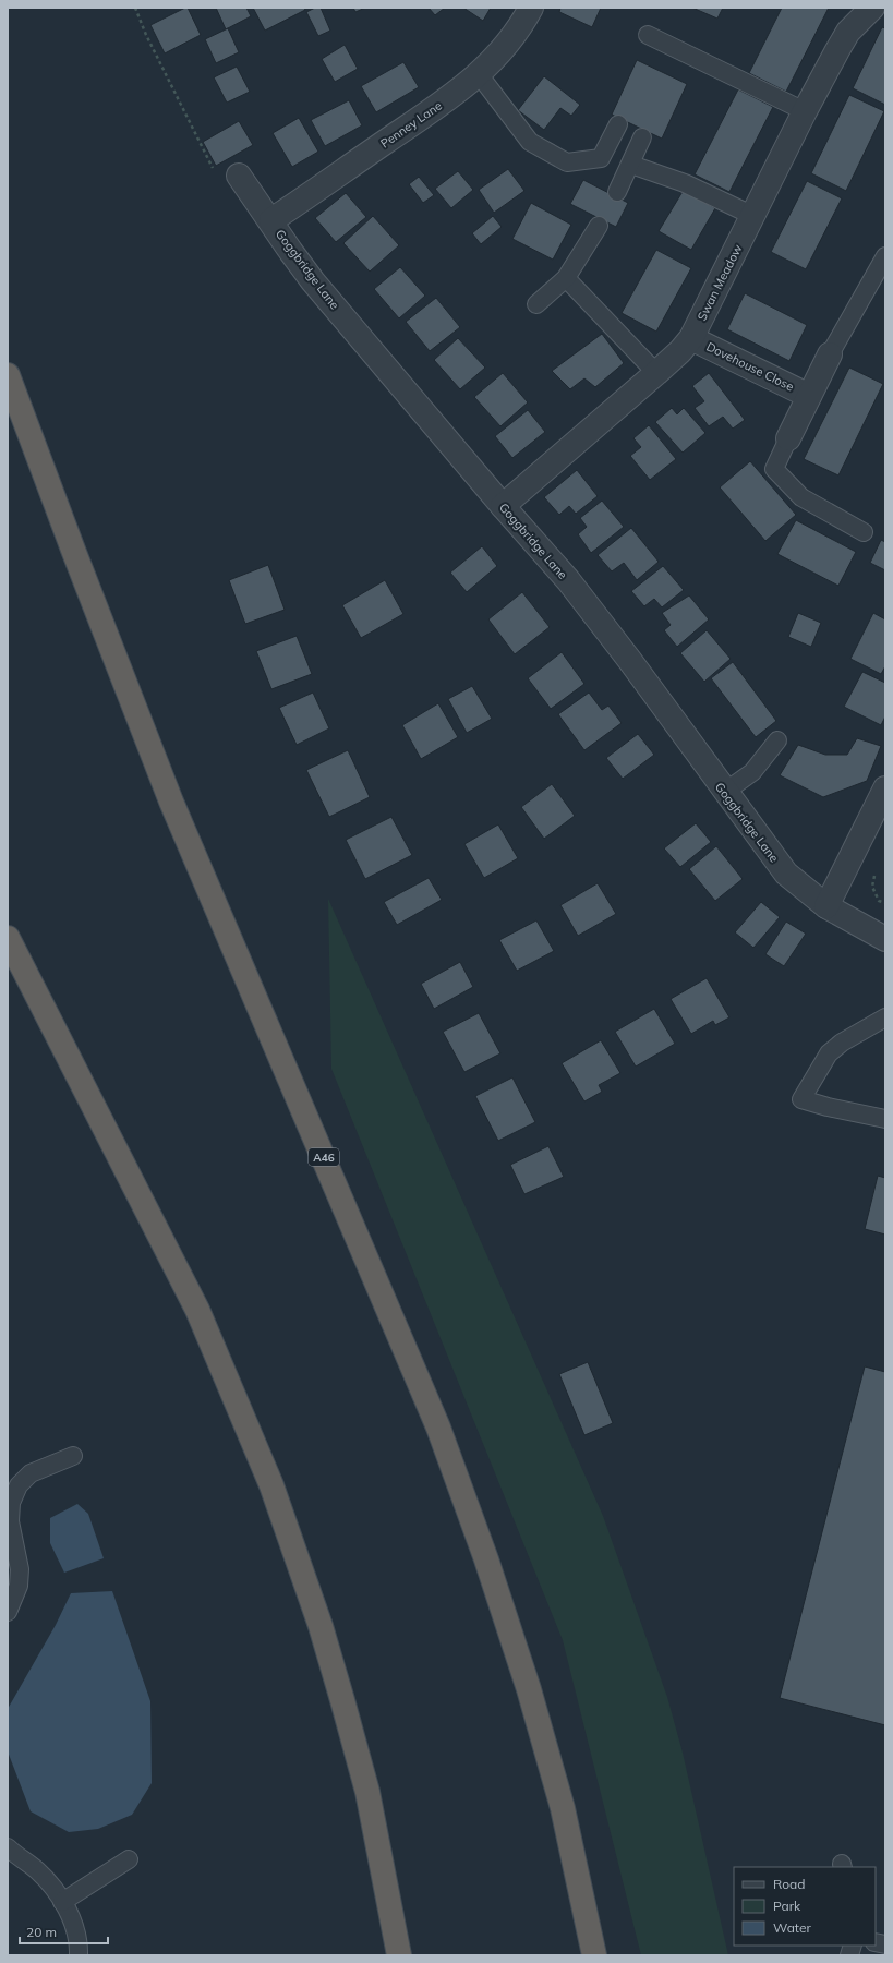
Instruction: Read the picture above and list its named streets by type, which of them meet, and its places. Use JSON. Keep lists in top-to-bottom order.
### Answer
{
  "streets": {
    "highway": ["A46"],
    "street": [
      "Penney Lane",
      "Goggbridge Lane",
      "Swan Meadow",
      "Dovehouse Close"
    ]
  },
  "crossings": [
    ["Penney Lane", "Goggbridge Lane"],
    ["Goggbridge Lane", "Swan Meadow"],
    ["Swan Meadow", "Dovehouse Close"]
  ],
  "legend": ["Road", "Park", "Water"],
  "scale_bar": "20 m"
}
